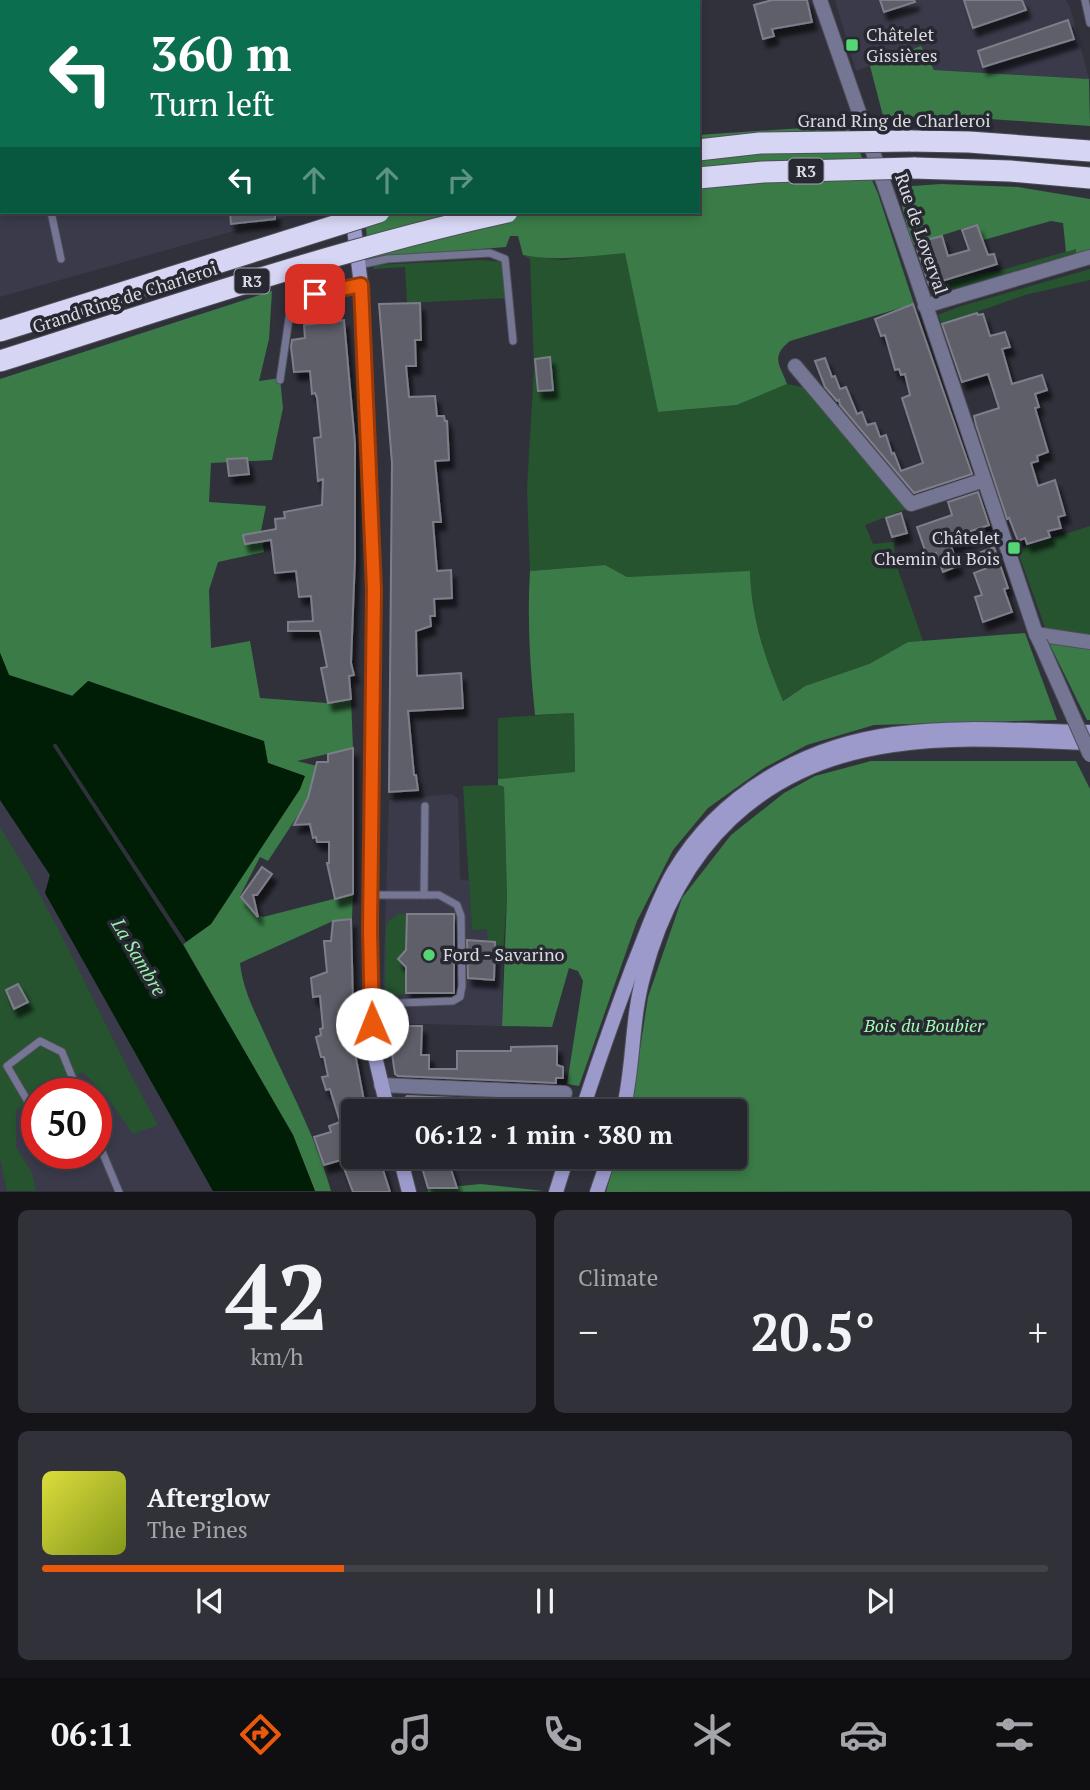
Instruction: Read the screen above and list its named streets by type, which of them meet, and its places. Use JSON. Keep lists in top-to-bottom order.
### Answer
{
  "streets": {
    "highway": ["Grand Ring de Charleroi", "R3"],
    "street": ["Rue de Loverval"]
  },
  "water": ["La Sambre"],
  "parks": ["Bois du Boubier"],
  "places": {
    "transit": ["Châtelet Gissières", "Châtelet Chemin du Bois"],
    "other": ["Ford - Savarino"]
  },
  "page": {
    "turn": ["360 m", "Turn left"],
    "limit": "50",
    "trip": "06:12 · 1 min · 380 m",
    "tile": [
      ["42", "km/h"],
      "Climate"
    ],
    "heat": ["−", "20.5°", "+"],
    "song": ["Afterglow", "The Pines"],
    "tabs": "06:11"
  }
}
